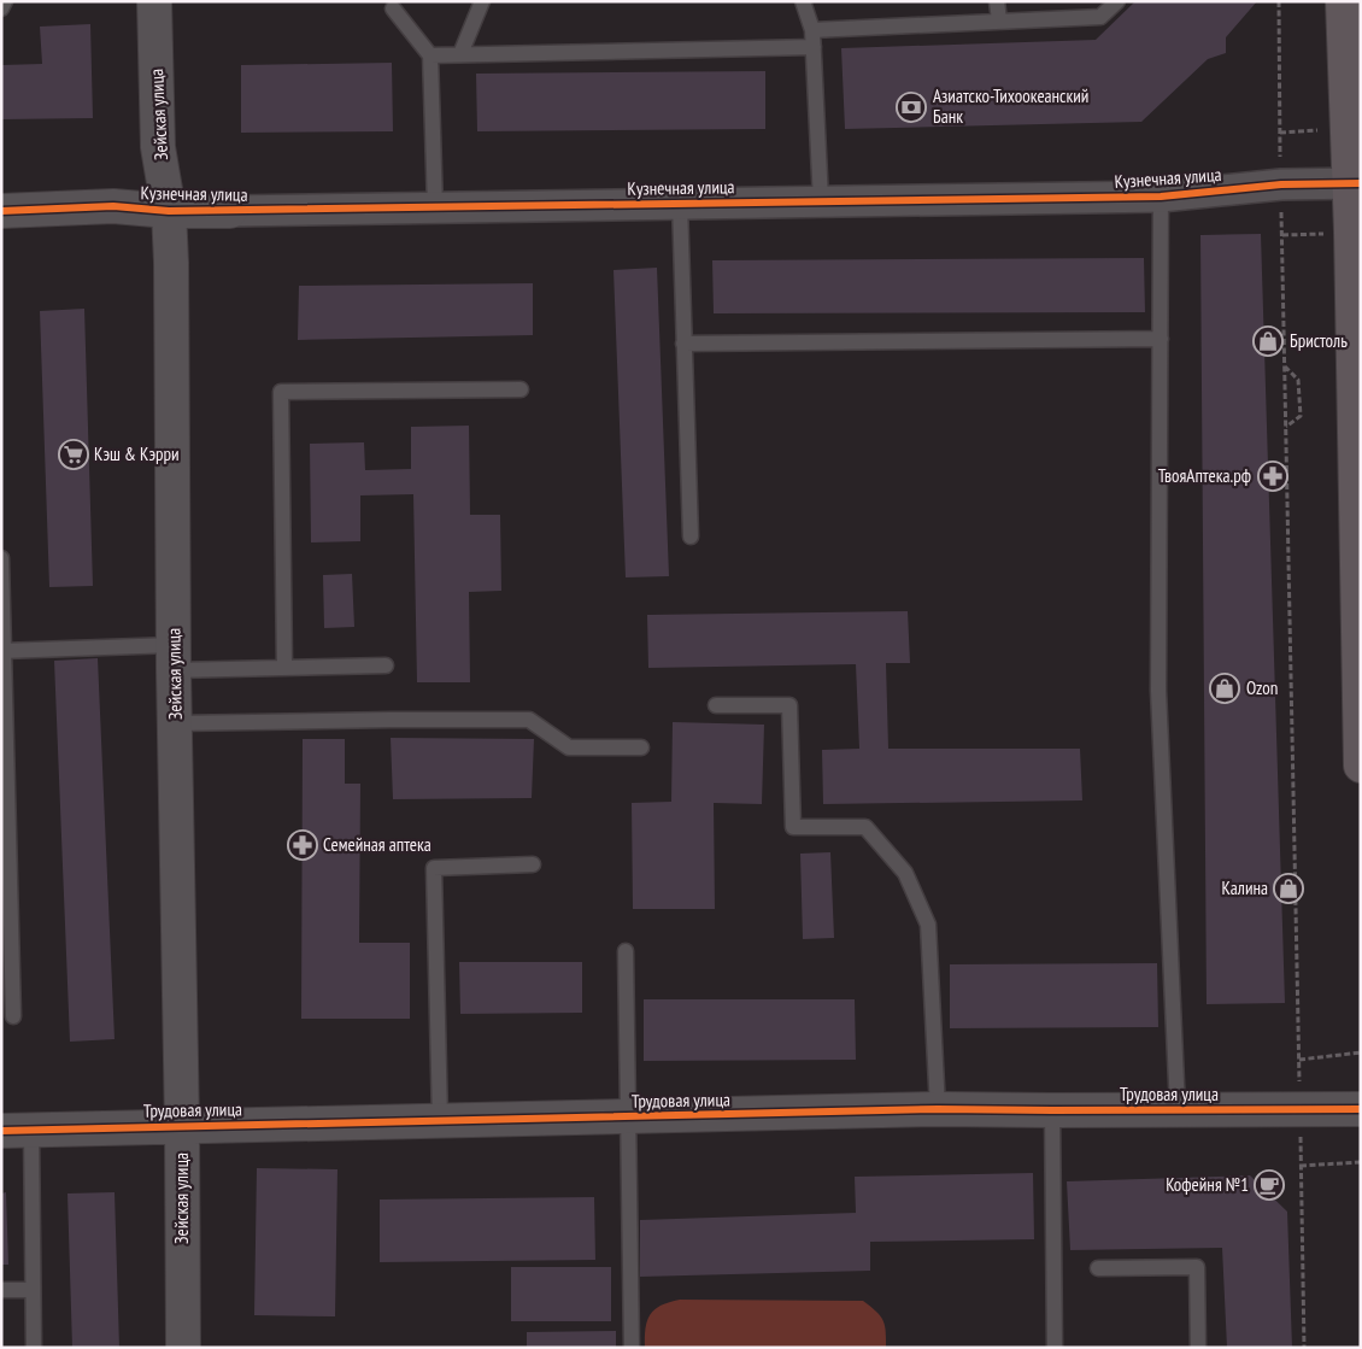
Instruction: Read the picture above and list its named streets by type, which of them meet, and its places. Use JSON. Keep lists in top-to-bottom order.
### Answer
{
  "streets": {
    "street": ["Зейская улица", "Кузнечная улица", "Трудовая улица"]
  },
  "crossings": [
    ["Зейская улица", "Кузнечная улица"],
    ["Зейская улица", "Трудовая улица"]
  ],
  "places": {
    "bank": ["Азиатско-Тихоокеанский Банк"],
    "shop": ["Бристоль", "Ozon", "Калина"],
    "supermarket": ["Кэш & Кэрри"],
    "pharmacy": ["ТвояАптека.рф", "Семейная аптека"],
    "cafe": ["Кофейня №1"]
  }
}
